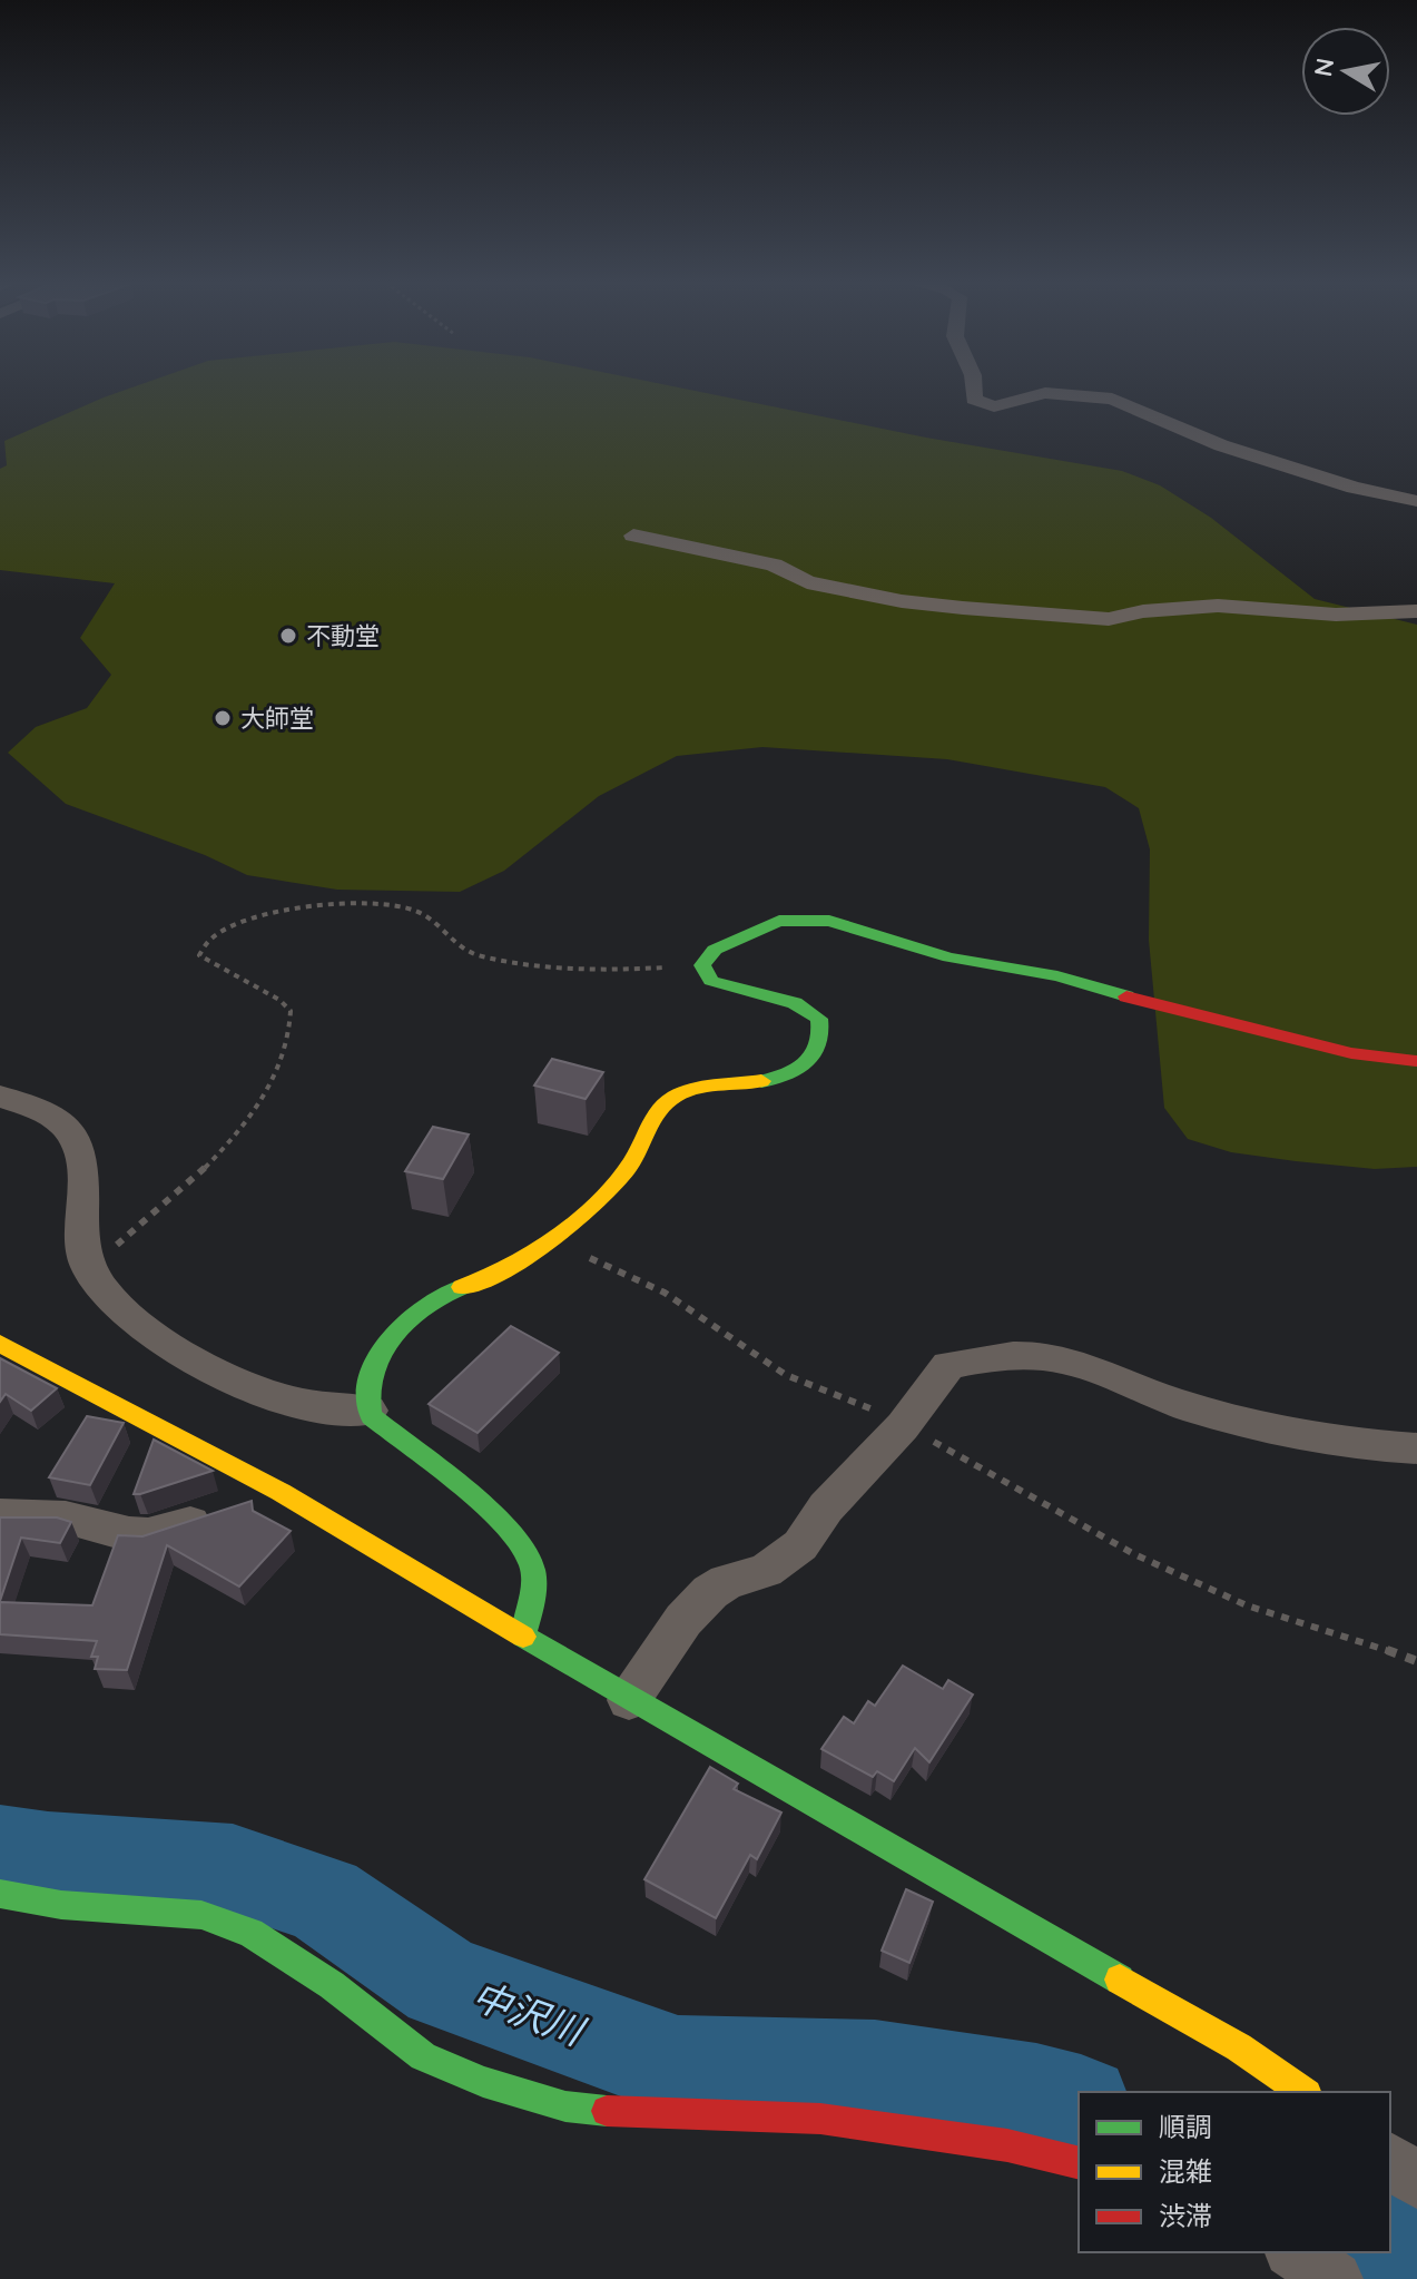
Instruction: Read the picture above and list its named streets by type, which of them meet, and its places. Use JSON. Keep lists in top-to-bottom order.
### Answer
{
  "water": ["中沢川"],
  "places": ["不動堂", "大師堂"],
  "legend": ["順調", "混雑", "渋滞"],
  "north": "left"
}
